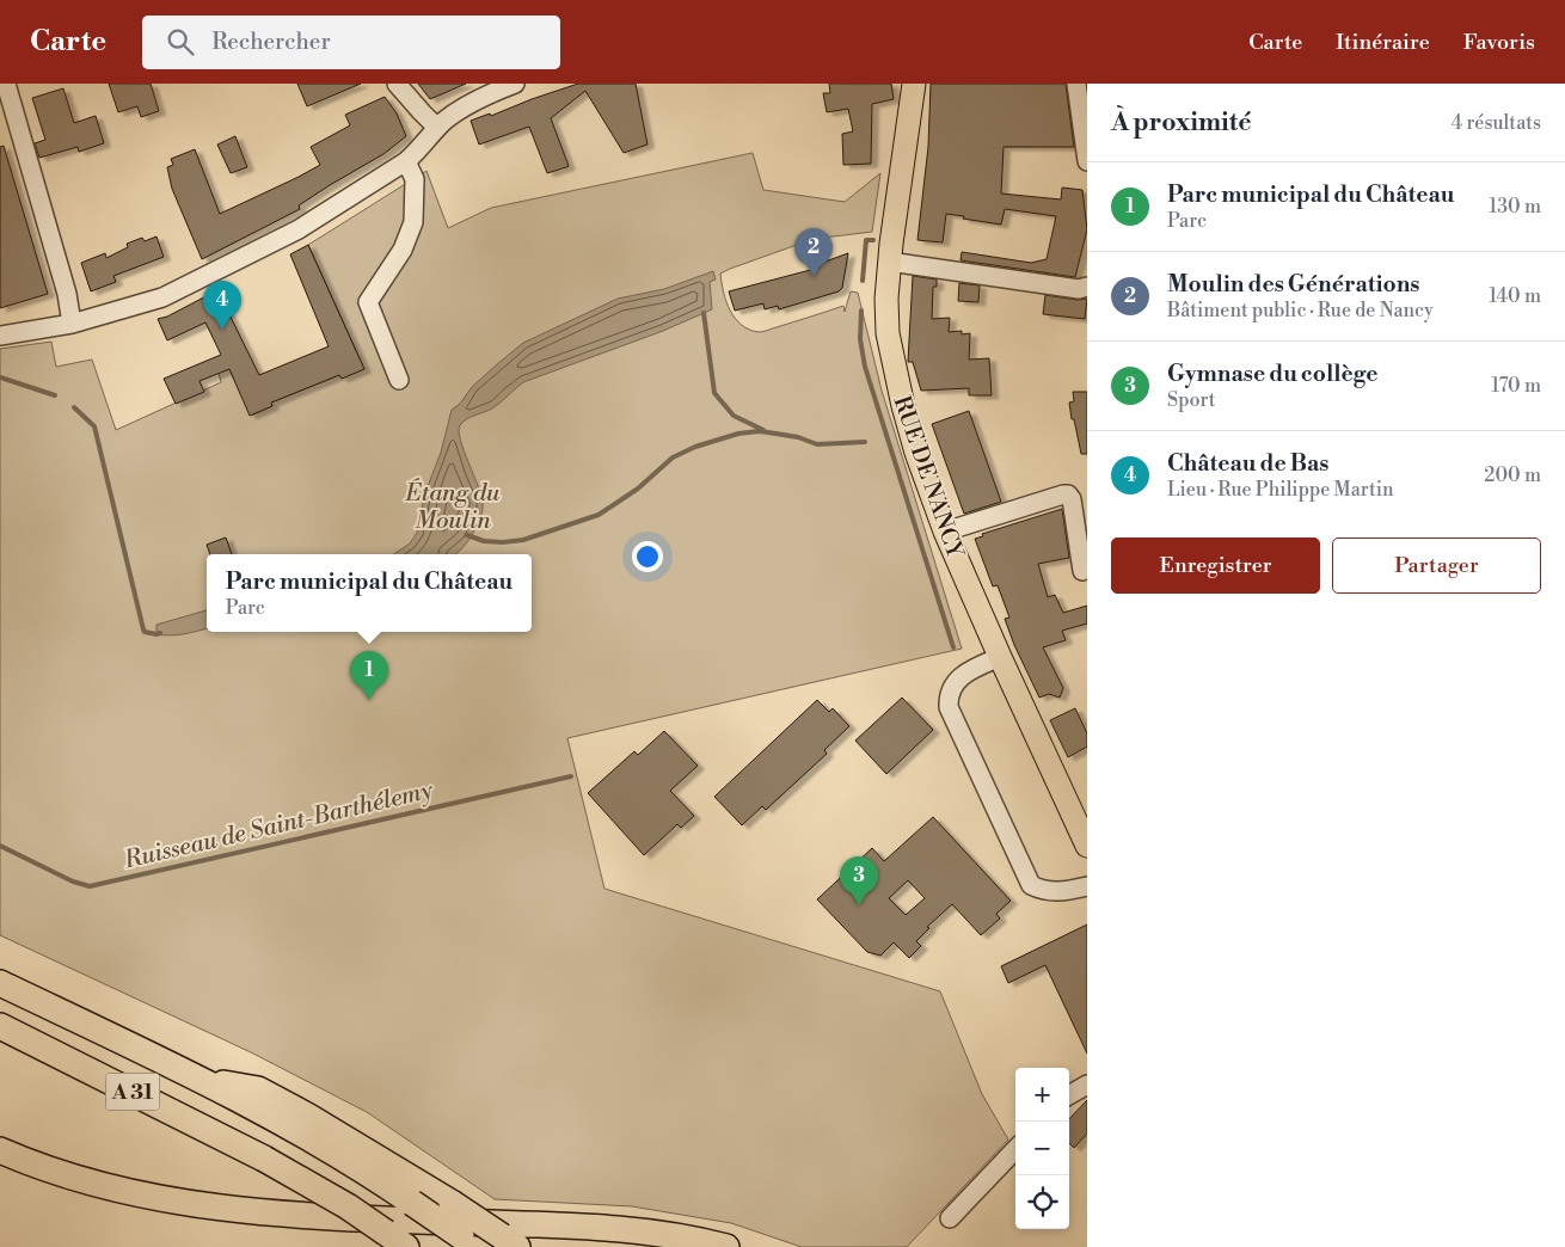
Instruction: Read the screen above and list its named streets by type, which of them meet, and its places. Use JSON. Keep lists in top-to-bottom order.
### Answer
{
  "streets": {
    "highway": ["A 31"],
    "main road": ["RUE DE NANCY"]
  },
  "water": ["Étang du Moulin", "Ruisseau de Saint-Barthélemy"],
  "page": {
    "header": "Carte",
    "search": "Rechercher",
    "nav": ["Carte", "Itinéraire", "Favoris"],
    "heading": ["À proximité", "4 résultats"],
    "list": [
      {
        "mark": "1",
        "name": "Parc municipal du Château",
        "note": "Parc",
        "value": "130 m"
      },
      {
        "mark": "2",
        "name": "Moulin des Générations",
        "note": "Bâtiment public · Rue de Nancy",
        "value": "140 m"
      },
      {
        "mark": "3",
        "name": "Gymnase du collège",
        "note": "Sport",
        "value": "170 m"
      },
      {
        "mark": "4",
        "name": "Château de Bas",
        "note": "Lieu · Rue Philippe Martin",
        "value": "200 m"
      }
    ],
    "pins": [
      "2",
      "4",
      "1",
      "3"
    ],
    "buttons": ["Enregistrer", "Partager"],
    "popup": ["Parc municipal du Château", "Parc"],
    "map_buttons": ["+", "−"]
  }
}
